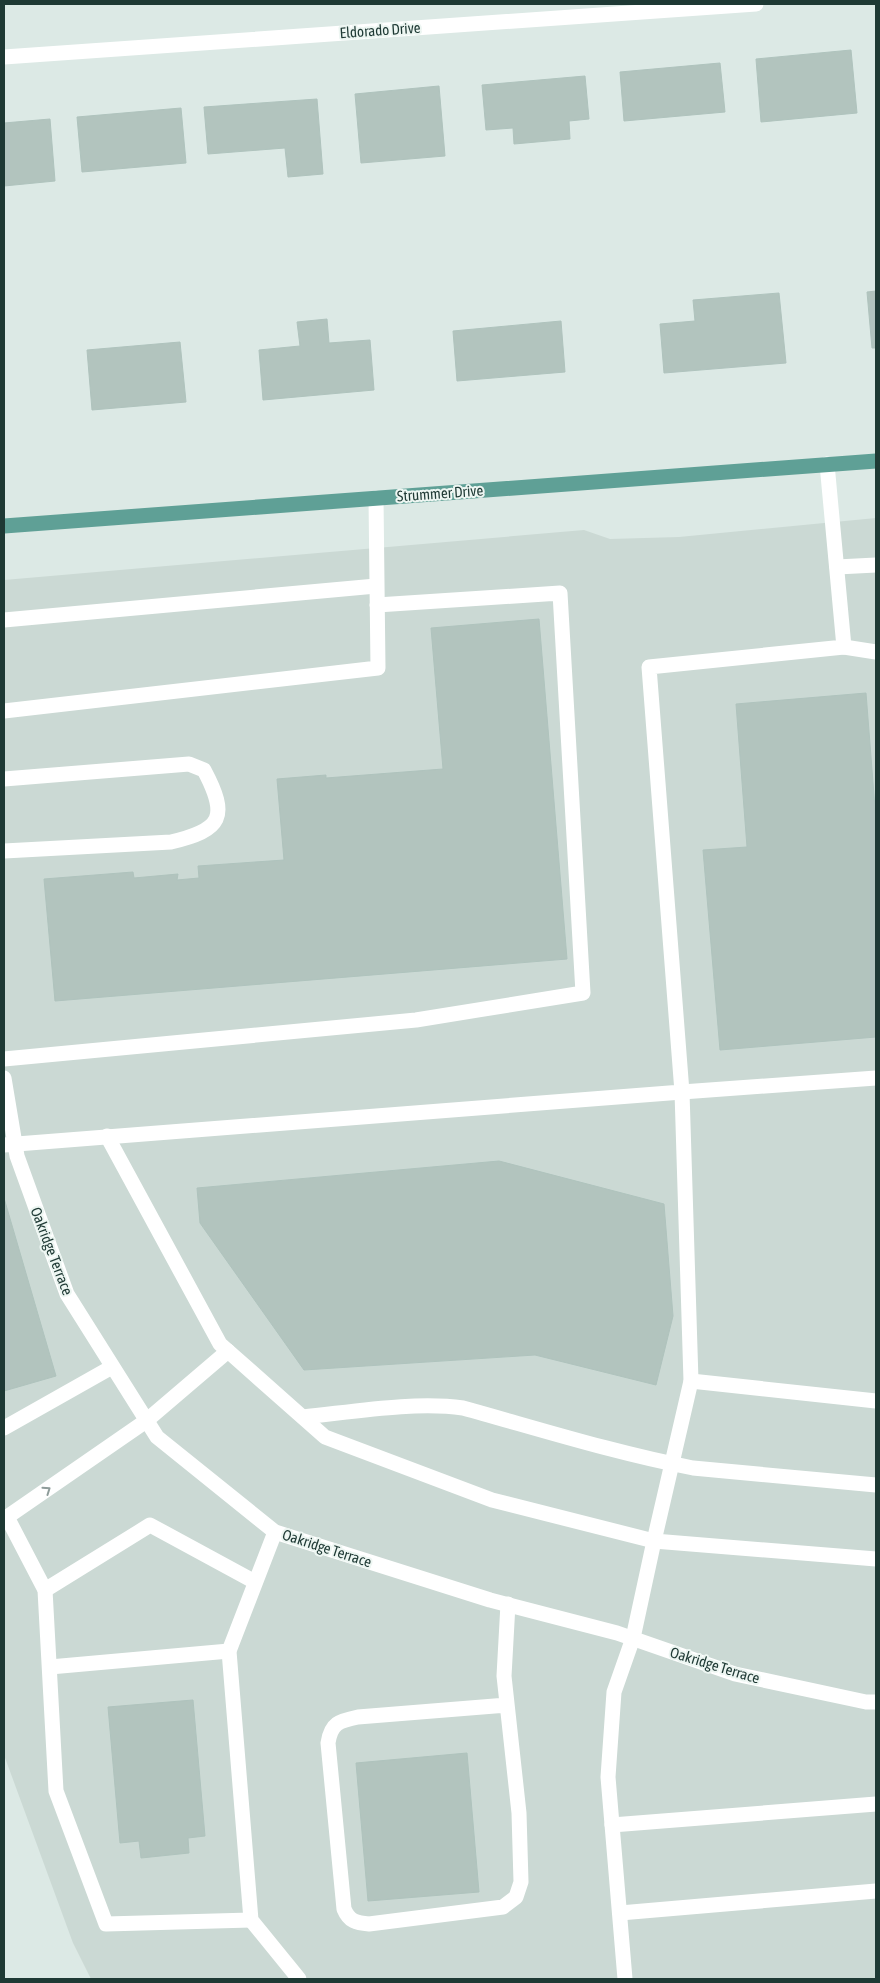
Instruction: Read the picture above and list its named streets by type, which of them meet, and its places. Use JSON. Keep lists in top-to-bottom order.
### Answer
{
  "streets": {
    "main road": ["Strummer Drive"],
    "street": ["Eldorado Drive", "Oakridge Terrace"]
  }
}
